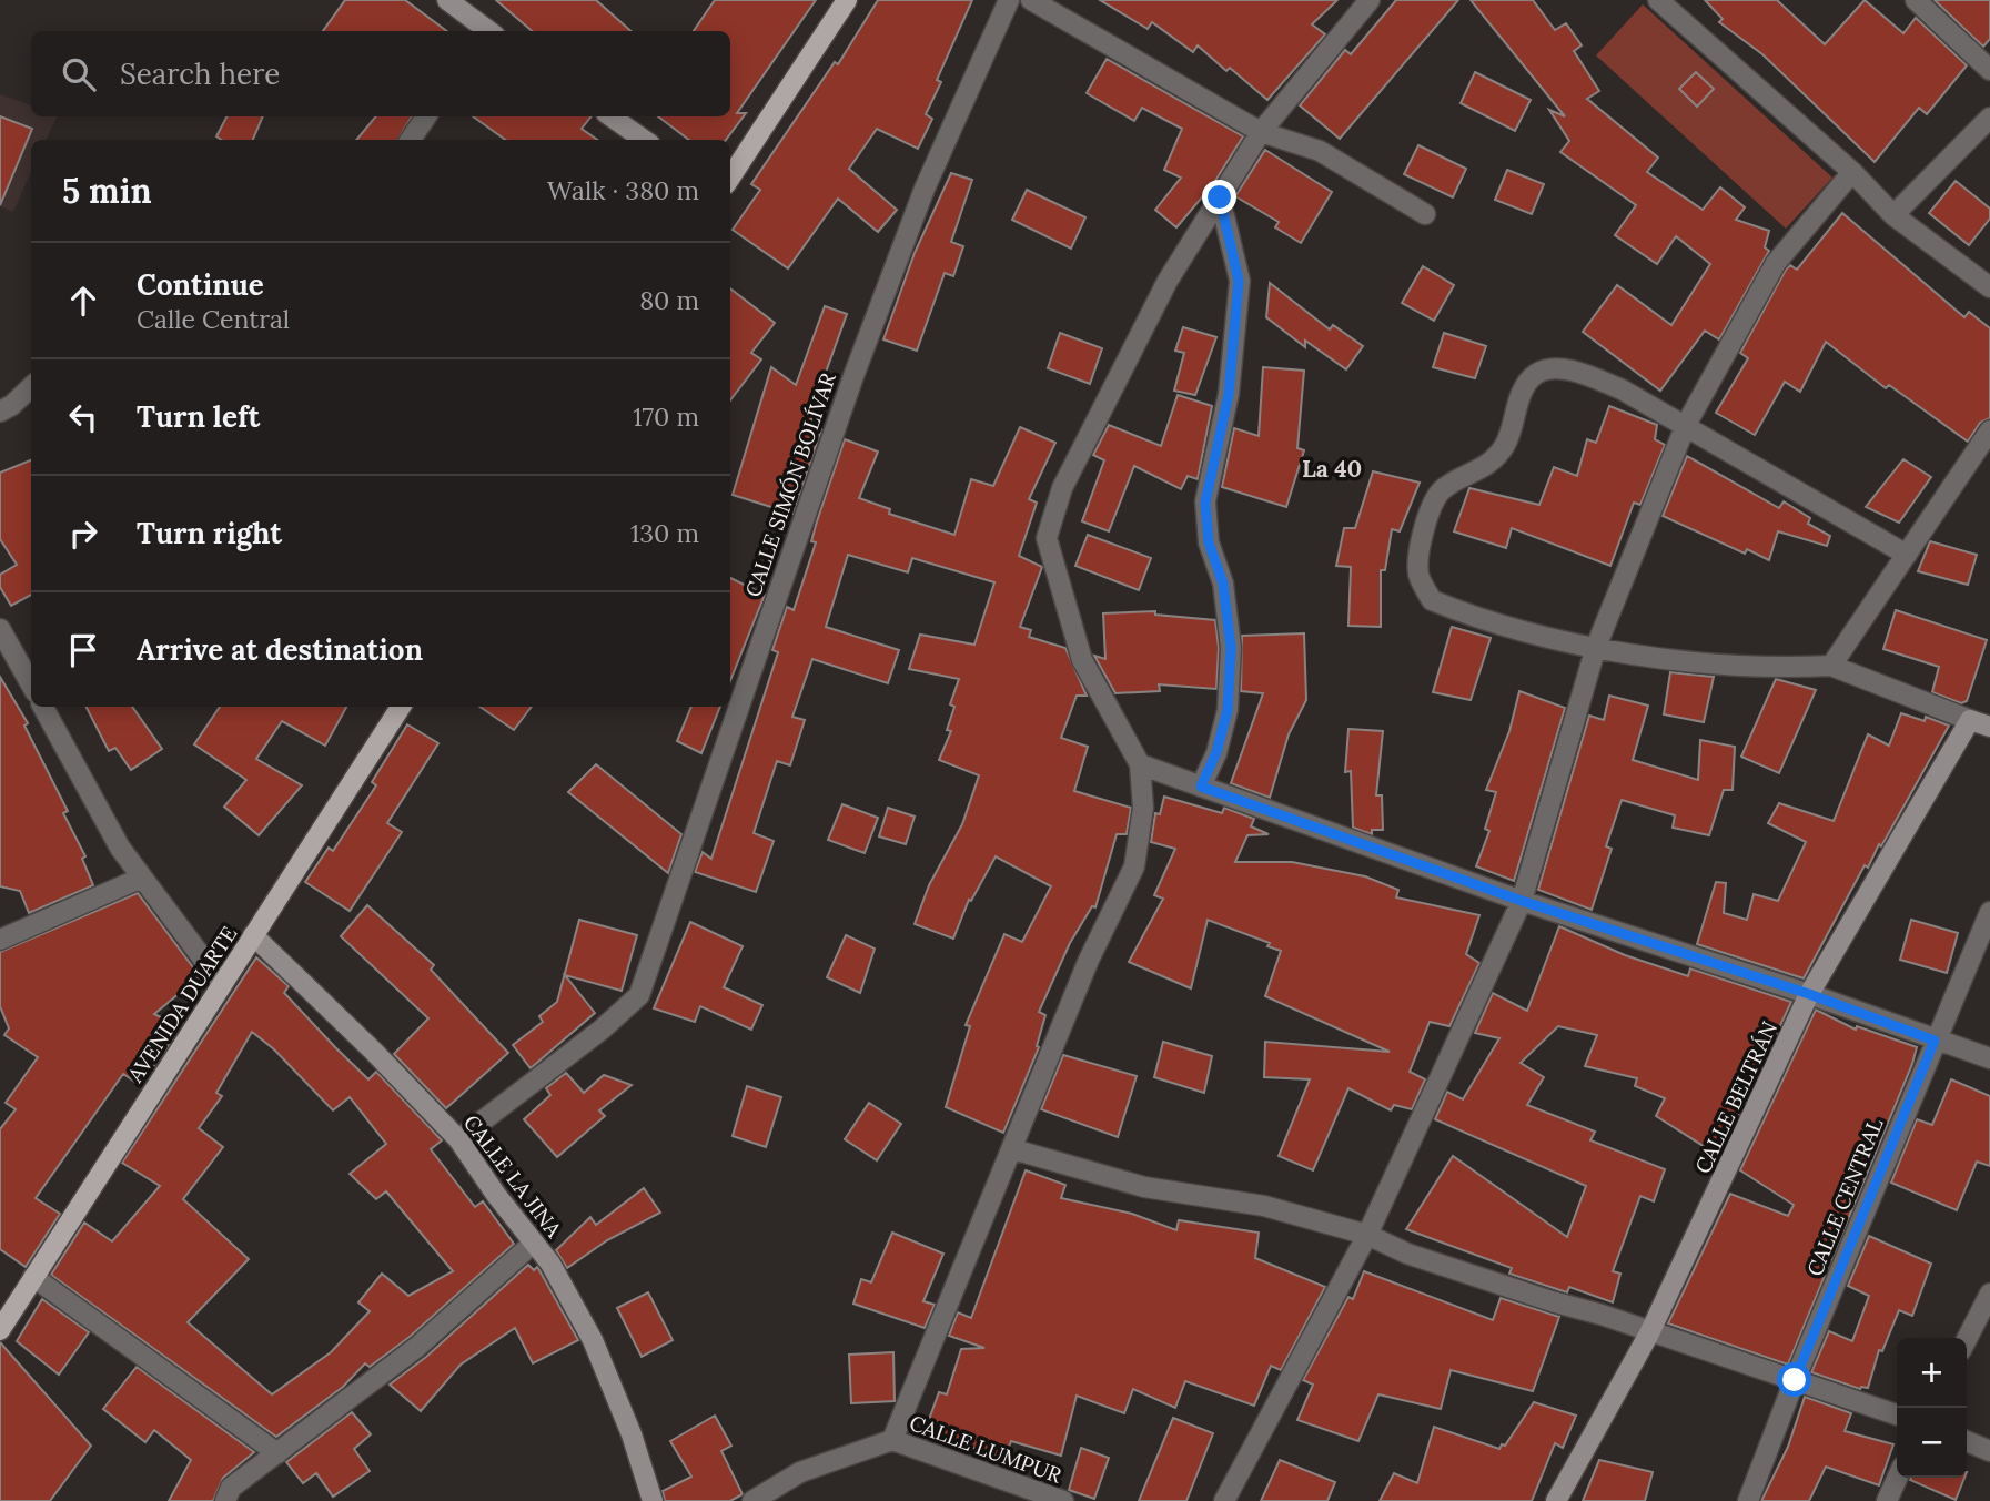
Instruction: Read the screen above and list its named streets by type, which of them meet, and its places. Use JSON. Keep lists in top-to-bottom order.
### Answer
{
  "streets": {
    "main road": ["AVENIDA DUARTE", "CALLE BELTRÁN", "CALLE LA JINA"],
    "street": ["CALLE SIMÓN BOLÍVAR", "CALLE CENTRAL", "CALLE LUMPUR"]
  },
  "crossings": [
    ["CALLE SIMÓN BOLÍVAR", "CALLE LA JINA"],
    ["AVENIDA DUARTE", "CALLE LA JINA"]
  ],
  "districts": ["La 40"],
  "page": {
    "search": "Search here",
    "heading": ["5 min", "Walk · 380 m"],
    "list": [
      ["Continue", "Calle Central", "80 m"],
      ["Turn left", "170 m"],
      ["Turn right", "130 m"],
      "Arrive at destination"
    ],
    "map_buttons": ["+", "−"]
  }
}
